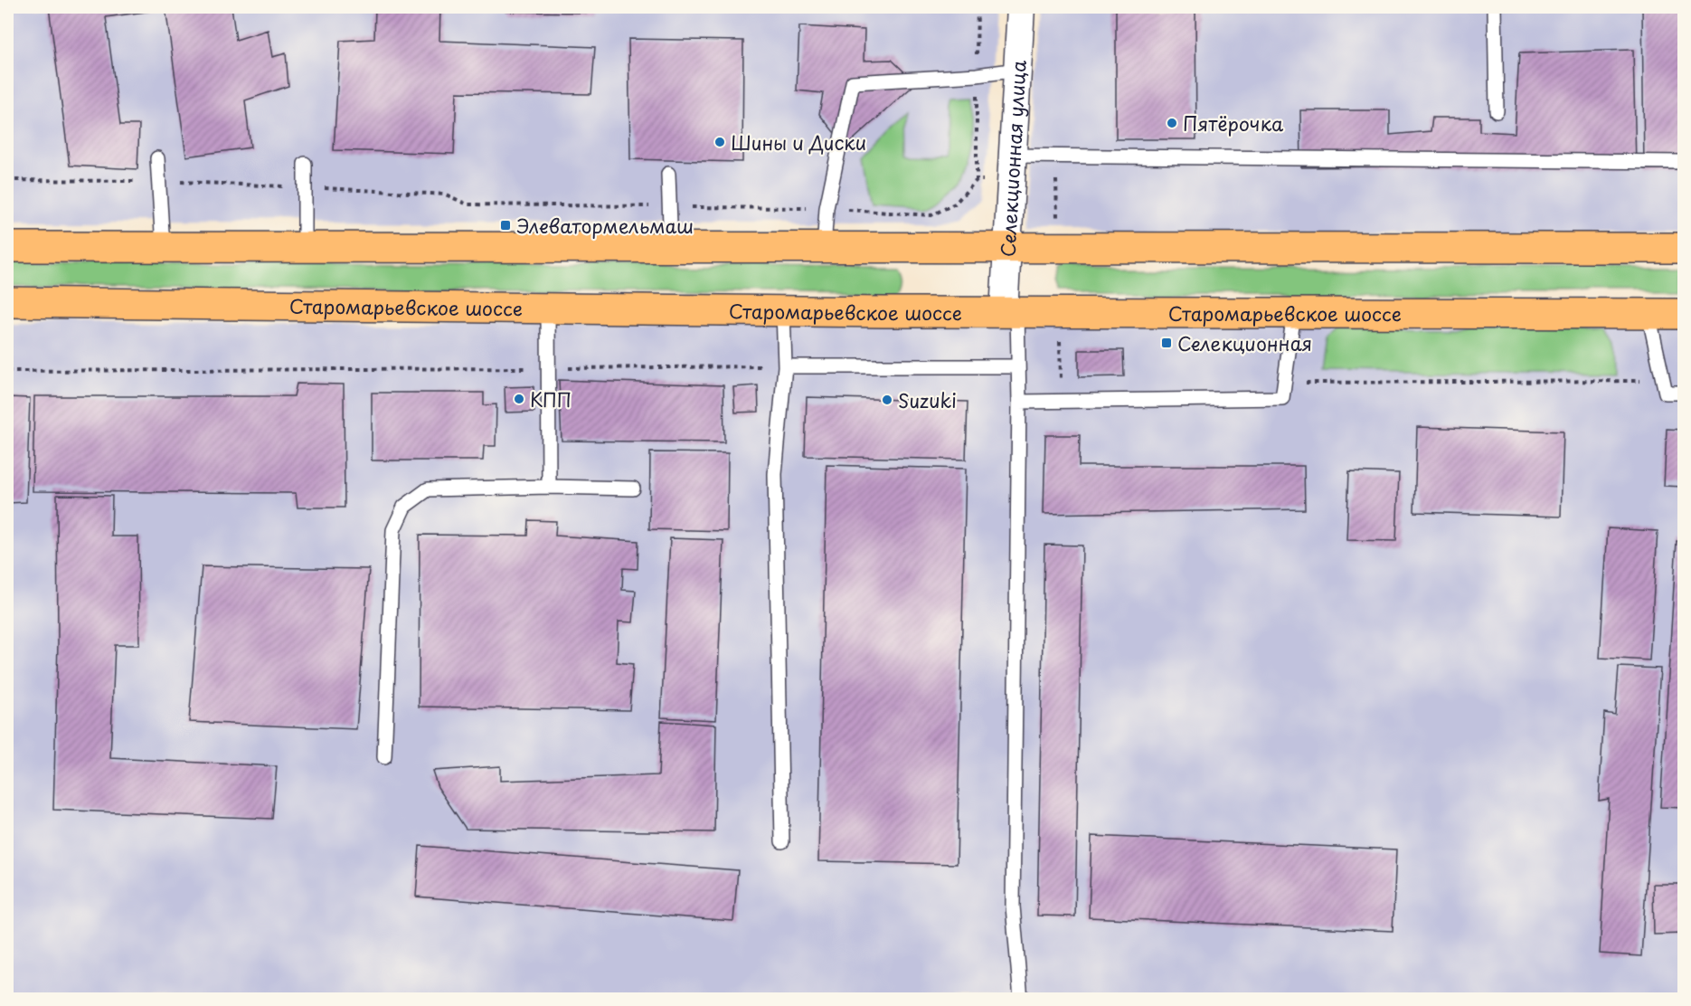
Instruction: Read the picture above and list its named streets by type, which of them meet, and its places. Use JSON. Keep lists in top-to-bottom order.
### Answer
{
  "streets": {
    "main road": ["Старомарьевское шоссе"],
    "street": ["Селекционная улица"]
  },
  "crossings": [
    ["Селекционная улица", "Старомарьевское шоссе"]
  ],
  "places": {
    "other": [
      "Пятёрочка",
      "Шины и Диски",
      "КПП",
      "Suzuki"
    ],
    "transit": ["Элеватормельмаш", "Селекционная"]
  }
}
